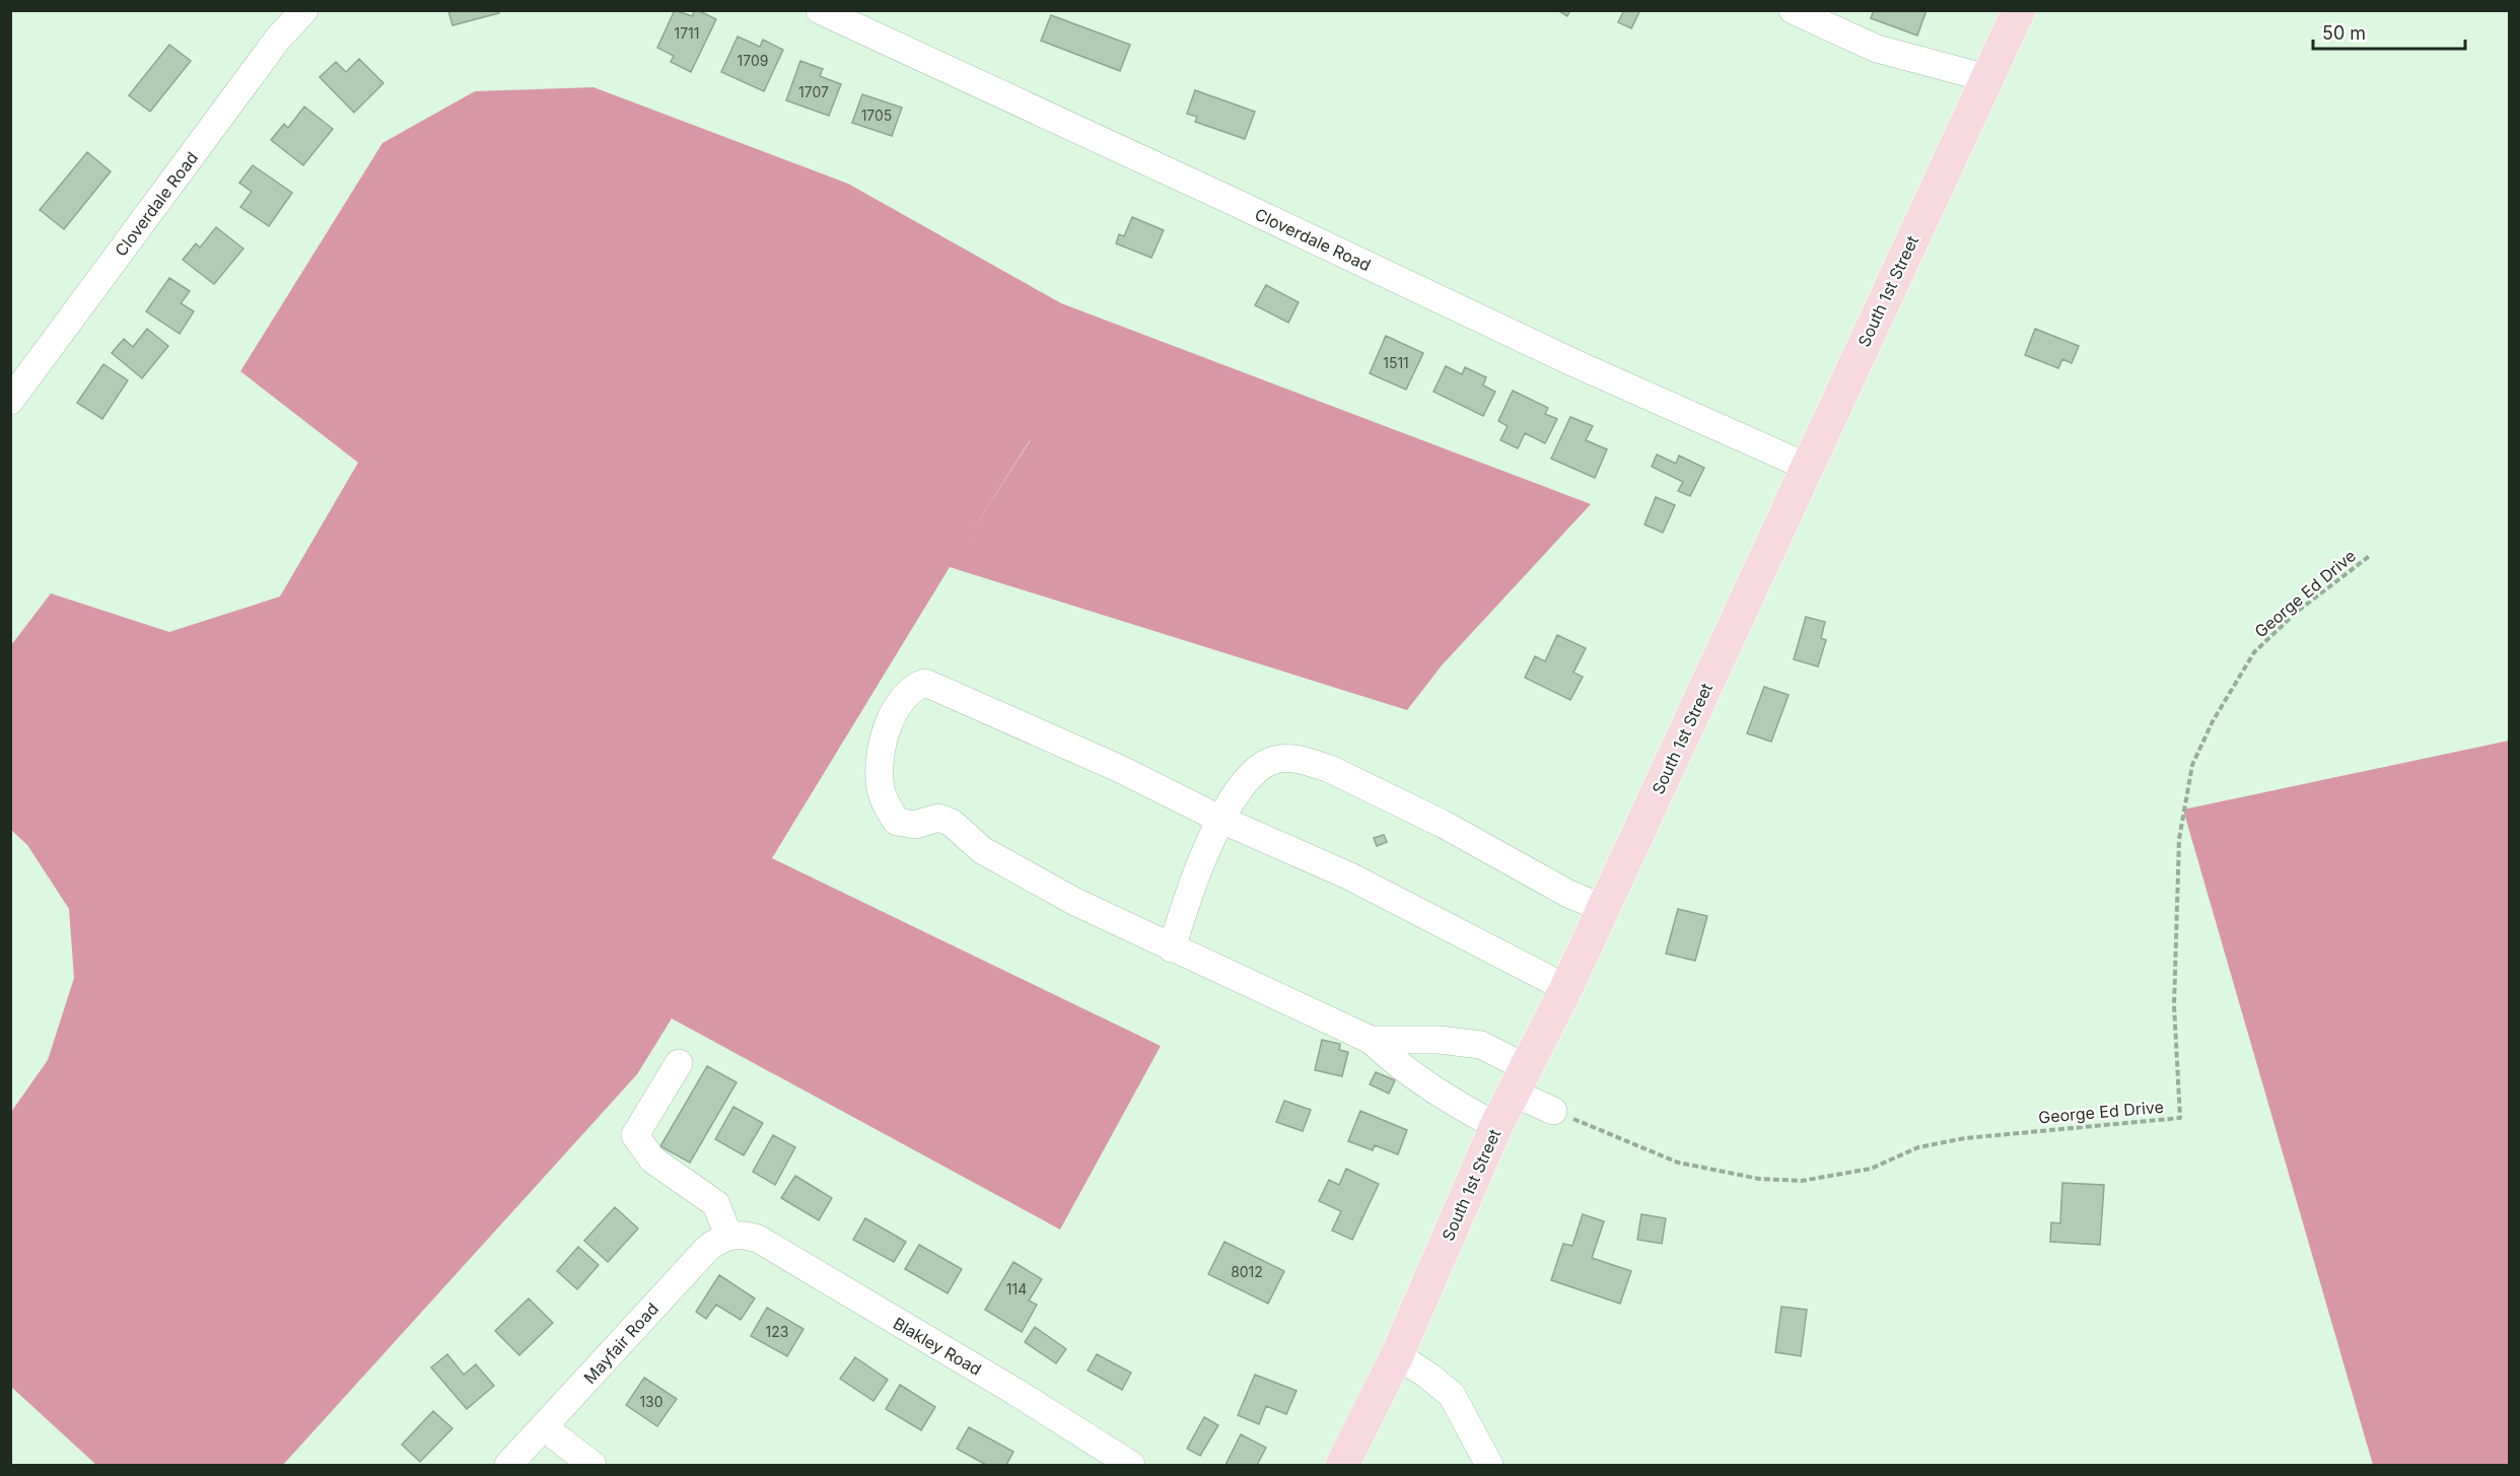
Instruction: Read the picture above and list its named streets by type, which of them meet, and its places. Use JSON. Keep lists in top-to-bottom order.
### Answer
{
  "streets": {
    "main road": ["South 1st Street"],
    "street": ["Cloverdale Road", "Mayfair Road", "Blakley Road"],
    "path": ["George Ed Drive"]
  },
  "crossings": [
    ["Cloverdale Road", "South 1st Street"],
    ["Mayfair Road", "Blakley Road"]
  ],
  "house_numbers": [
    "1711",
    "1709",
    "1707",
    "1705",
    "1511",
    "8012",
    "114",
    "123",
    "130"
  ],
  "scale_bar": "50 m"
}
